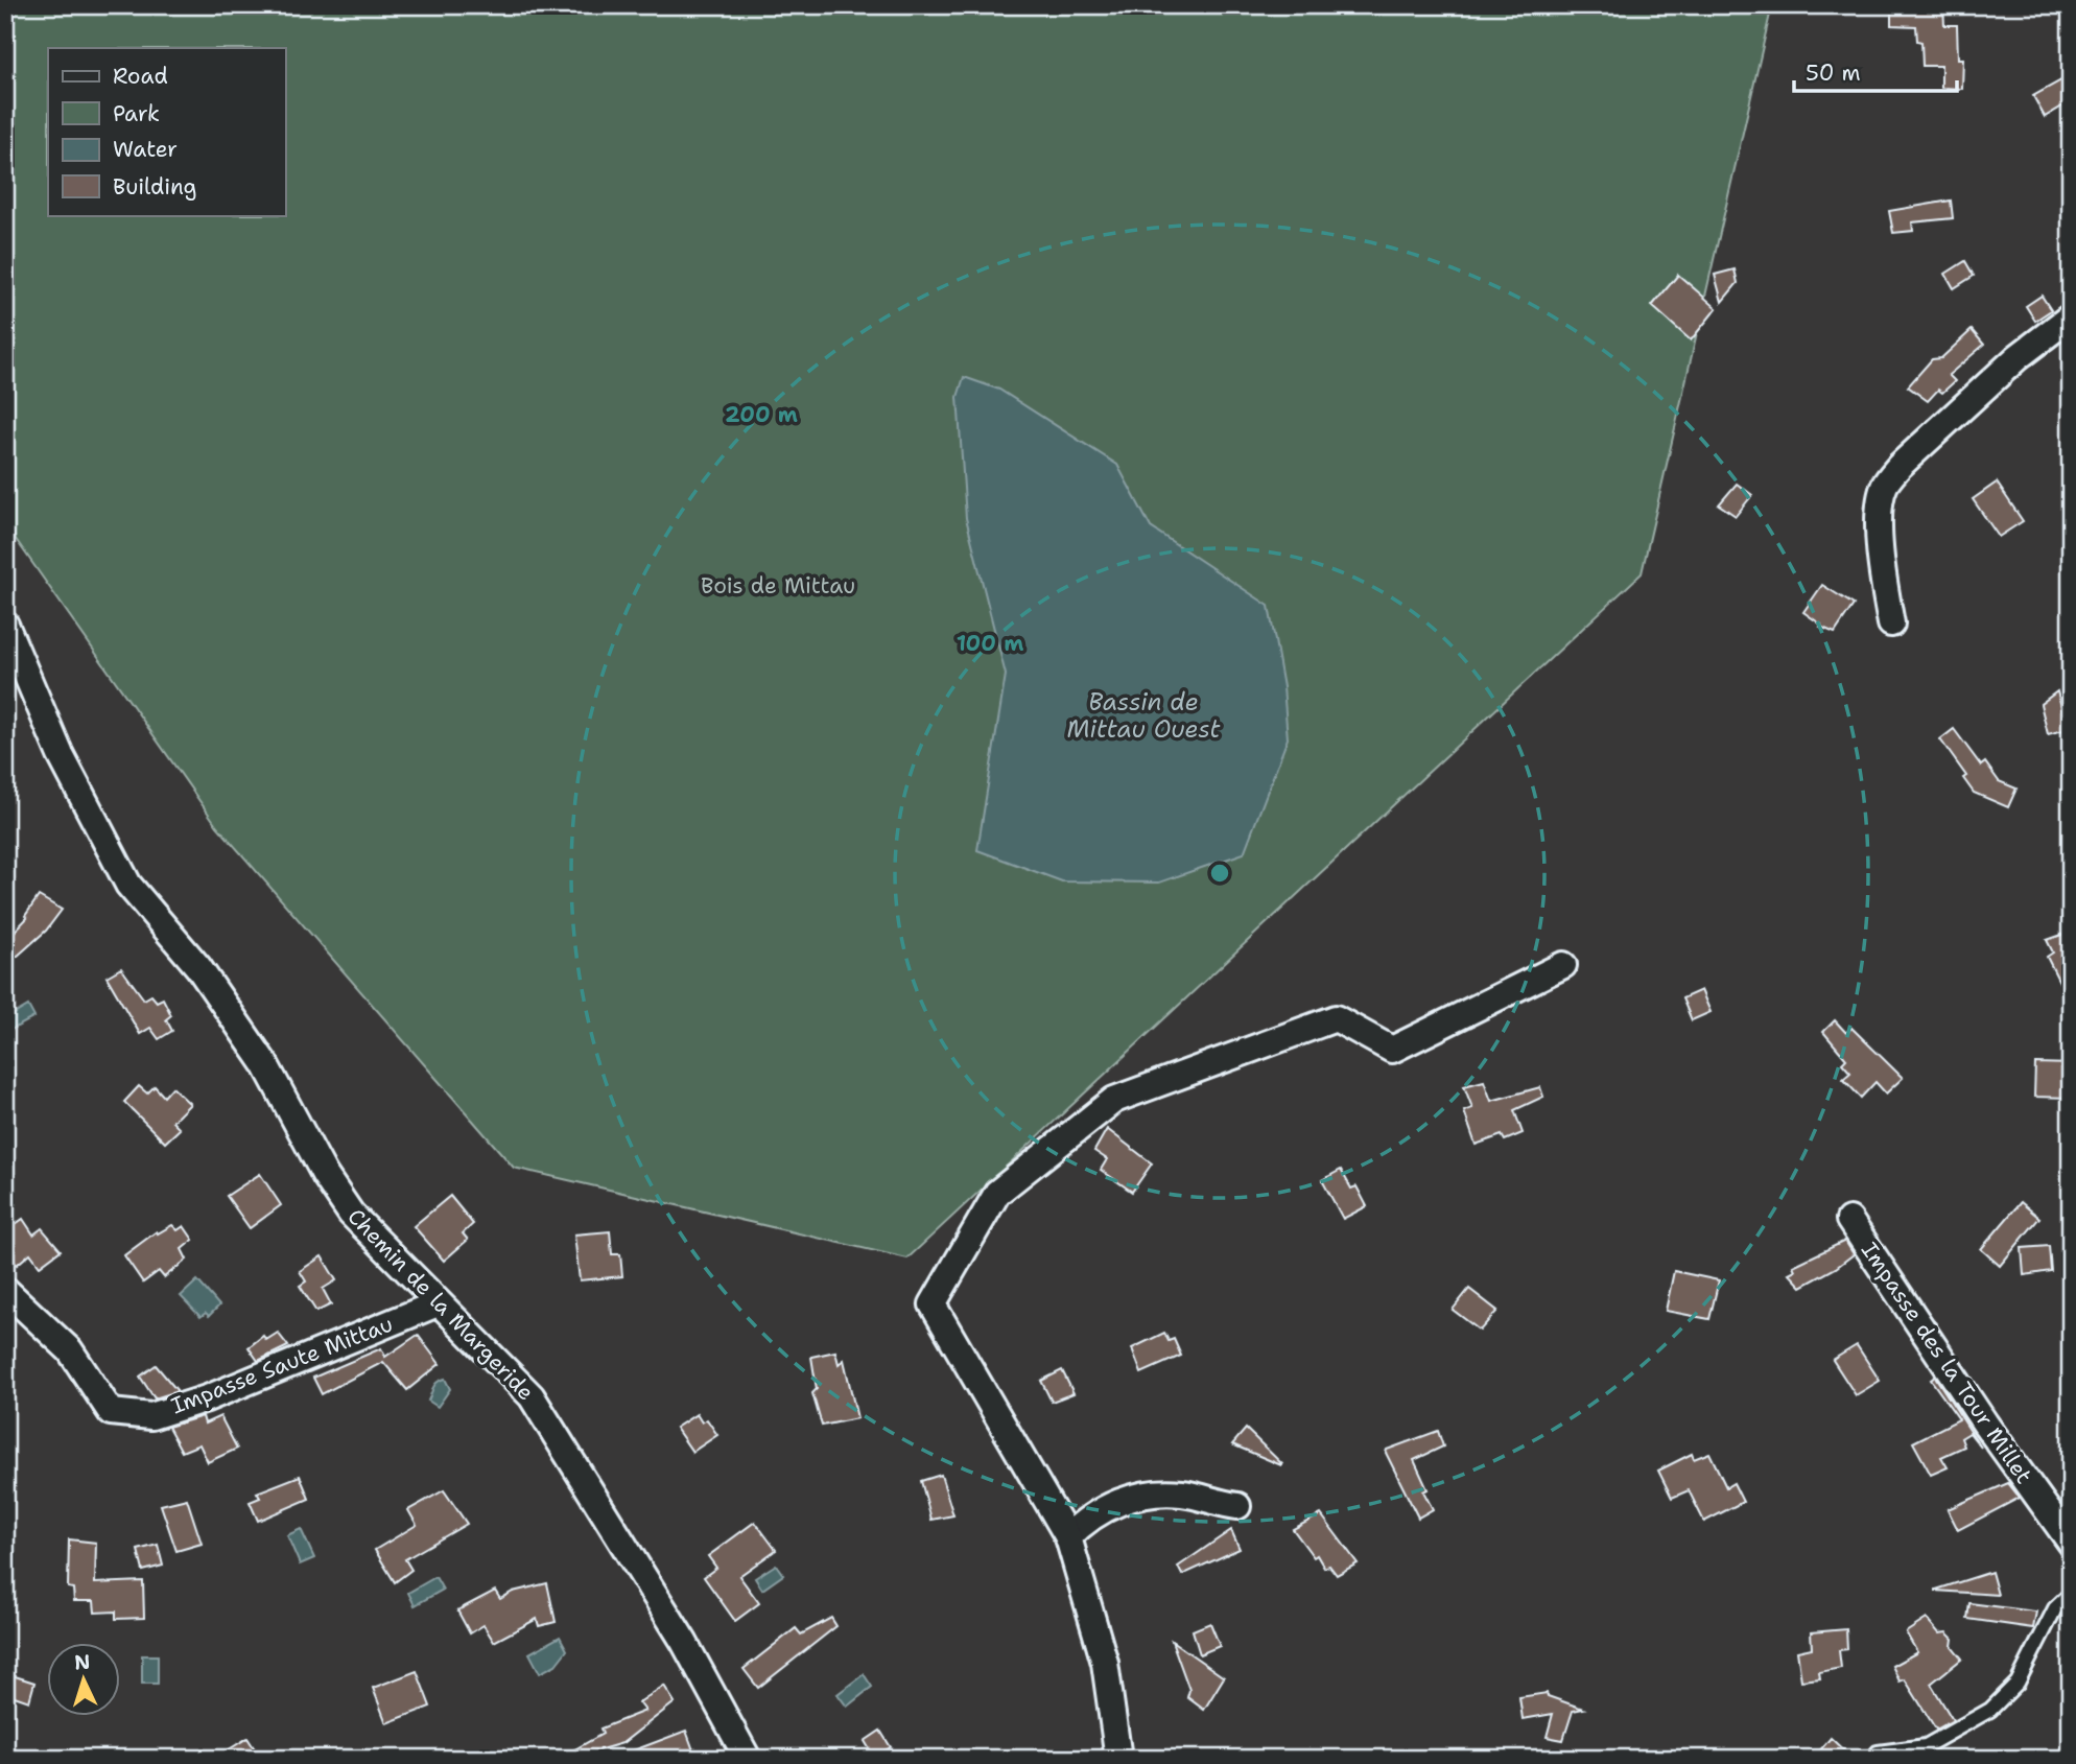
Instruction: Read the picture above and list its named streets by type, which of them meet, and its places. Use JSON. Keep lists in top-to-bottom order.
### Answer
{
  "streets": {
    "street": ["Chemin de la Margeride", "Impasse des la Tour Millet", "Impasse Saute Mittau"]
  },
  "crossings": [
    ["Chemin de la Margeride", "Impasse Saute Mittau"]
  ],
  "water": ["Bassin de Mittau Ouest"],
  "parks": ["Bois de Mittau"],
  "legend": [
    "Road",
    "Park",
    "Water",
    "Building"
  ],
  "scale_bar": "50 m",
  "north": "top",
  "rings": ["200 m", "100 m"]
}
